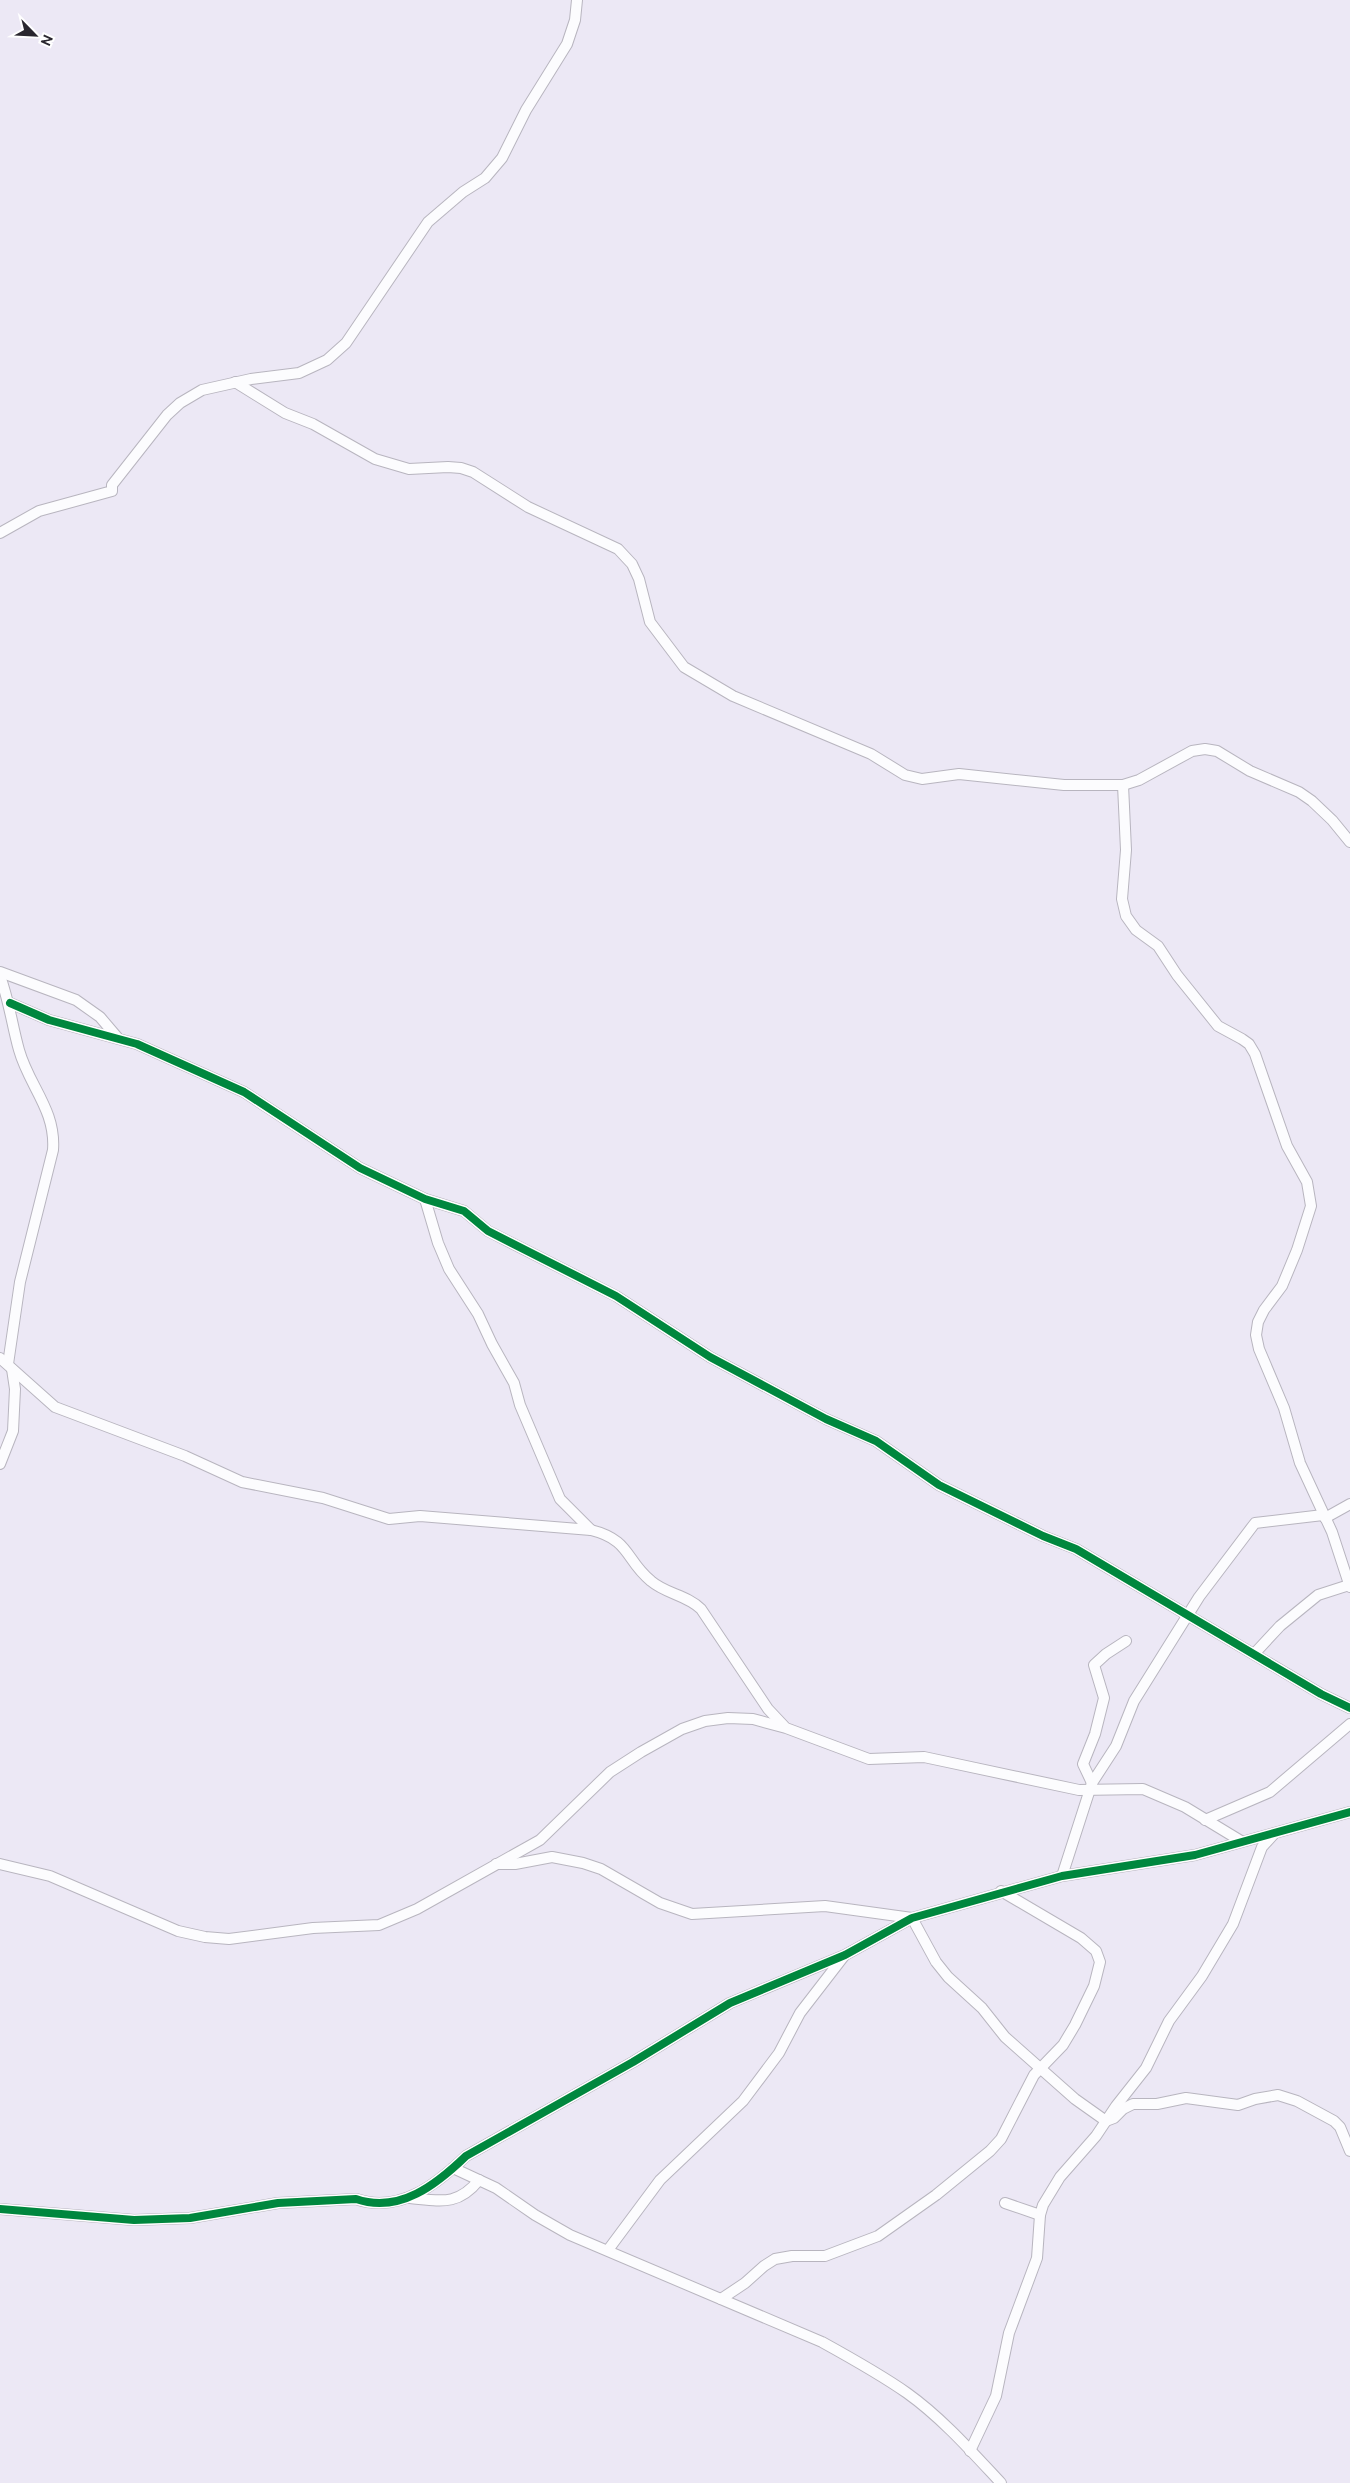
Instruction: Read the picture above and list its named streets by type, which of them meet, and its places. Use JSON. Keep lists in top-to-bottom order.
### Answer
{
  "north": "bottom right"
}
